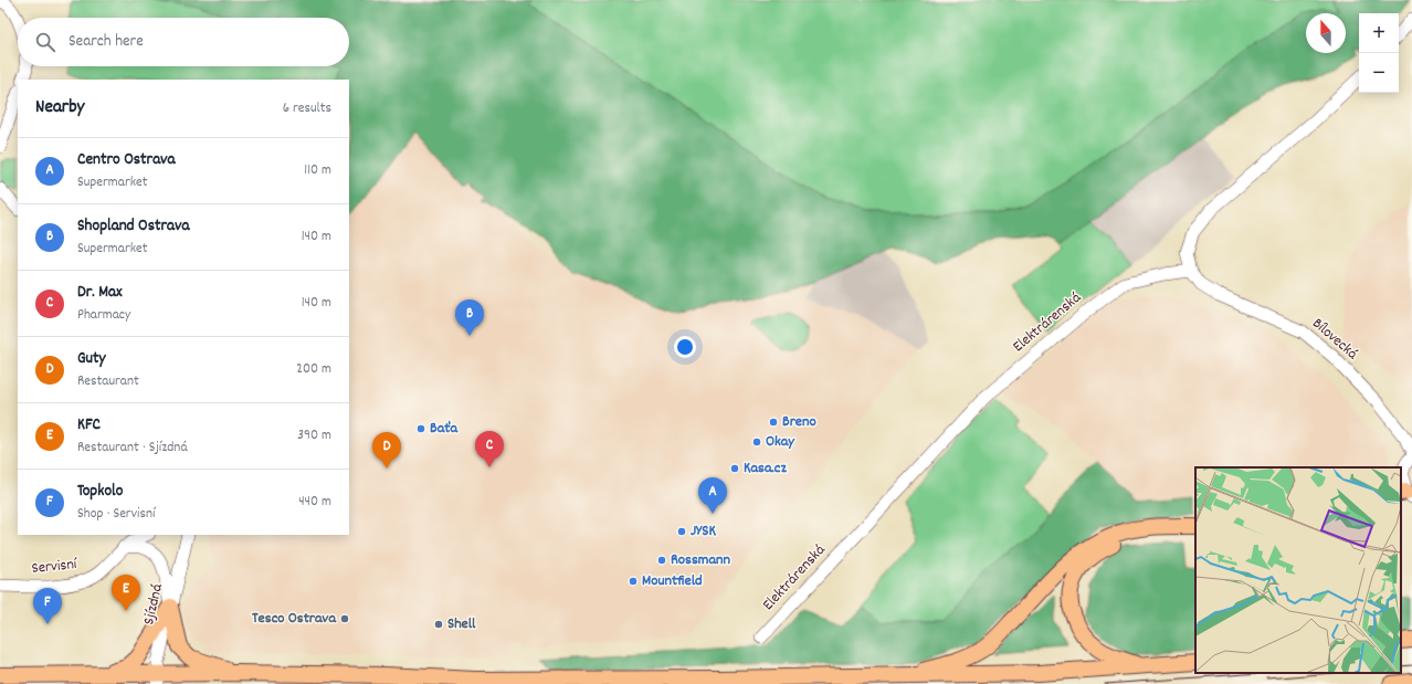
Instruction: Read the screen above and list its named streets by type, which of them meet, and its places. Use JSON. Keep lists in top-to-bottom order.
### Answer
{
  "streets": {
    "street": [
      "Elektrárenská",
      "Bílovecká",
      "Servisní",
      "Sjízdná"
    ]
  },
  "crossings": [
    ["Elektrárenská", "Bílovecká"]
  ],
  "places": [
    "Breno",
    "Baťa",
    "Okay",
    "Kasa.cz",
    "JYSK",
    "Rossmann",
    "Mountfield",
    "Tesco Ostrava",
    "Shell"
  ],
  "north": "top",
  "page": {
    "map_buttons": ["+", "−"],
    "search": "Search here",
    "heading": ["Nearby", "6 results"],
    "list": [
      {
        "mark": "A",
        "name": "Centro Ostrava",
        "note": "Supermarket",
        "value": "110 m"
      },
      {
        "mark": "B",
        "name": "Shopland Ostrava",
        "note": "Supermarket",
        "value": "140 m"
      },
      {
        "mark": "C",
        "name": "Dr. Max",
        "note": "Pharmacy",
        "value": "140 m"
      },
      {
        "mark": "D",
        "name": "Guty",
        "note": "Restaurant",
        "value": "200 m"
      },
      {
        "mark": "E",
        "name": "KFC",
        "note": "Restaurant · Sjízdná",
        "value": "390 m"
      },
      {
        "mark": "F",
        "name": "Topkolo",
        "note": "Shop · Servisní",
        "value": "440 m"
      }
    ],
    "pins": [
      "B",
      "C",
      "D",
      "A",
      "E",
      "F"
    ]
  }
}
